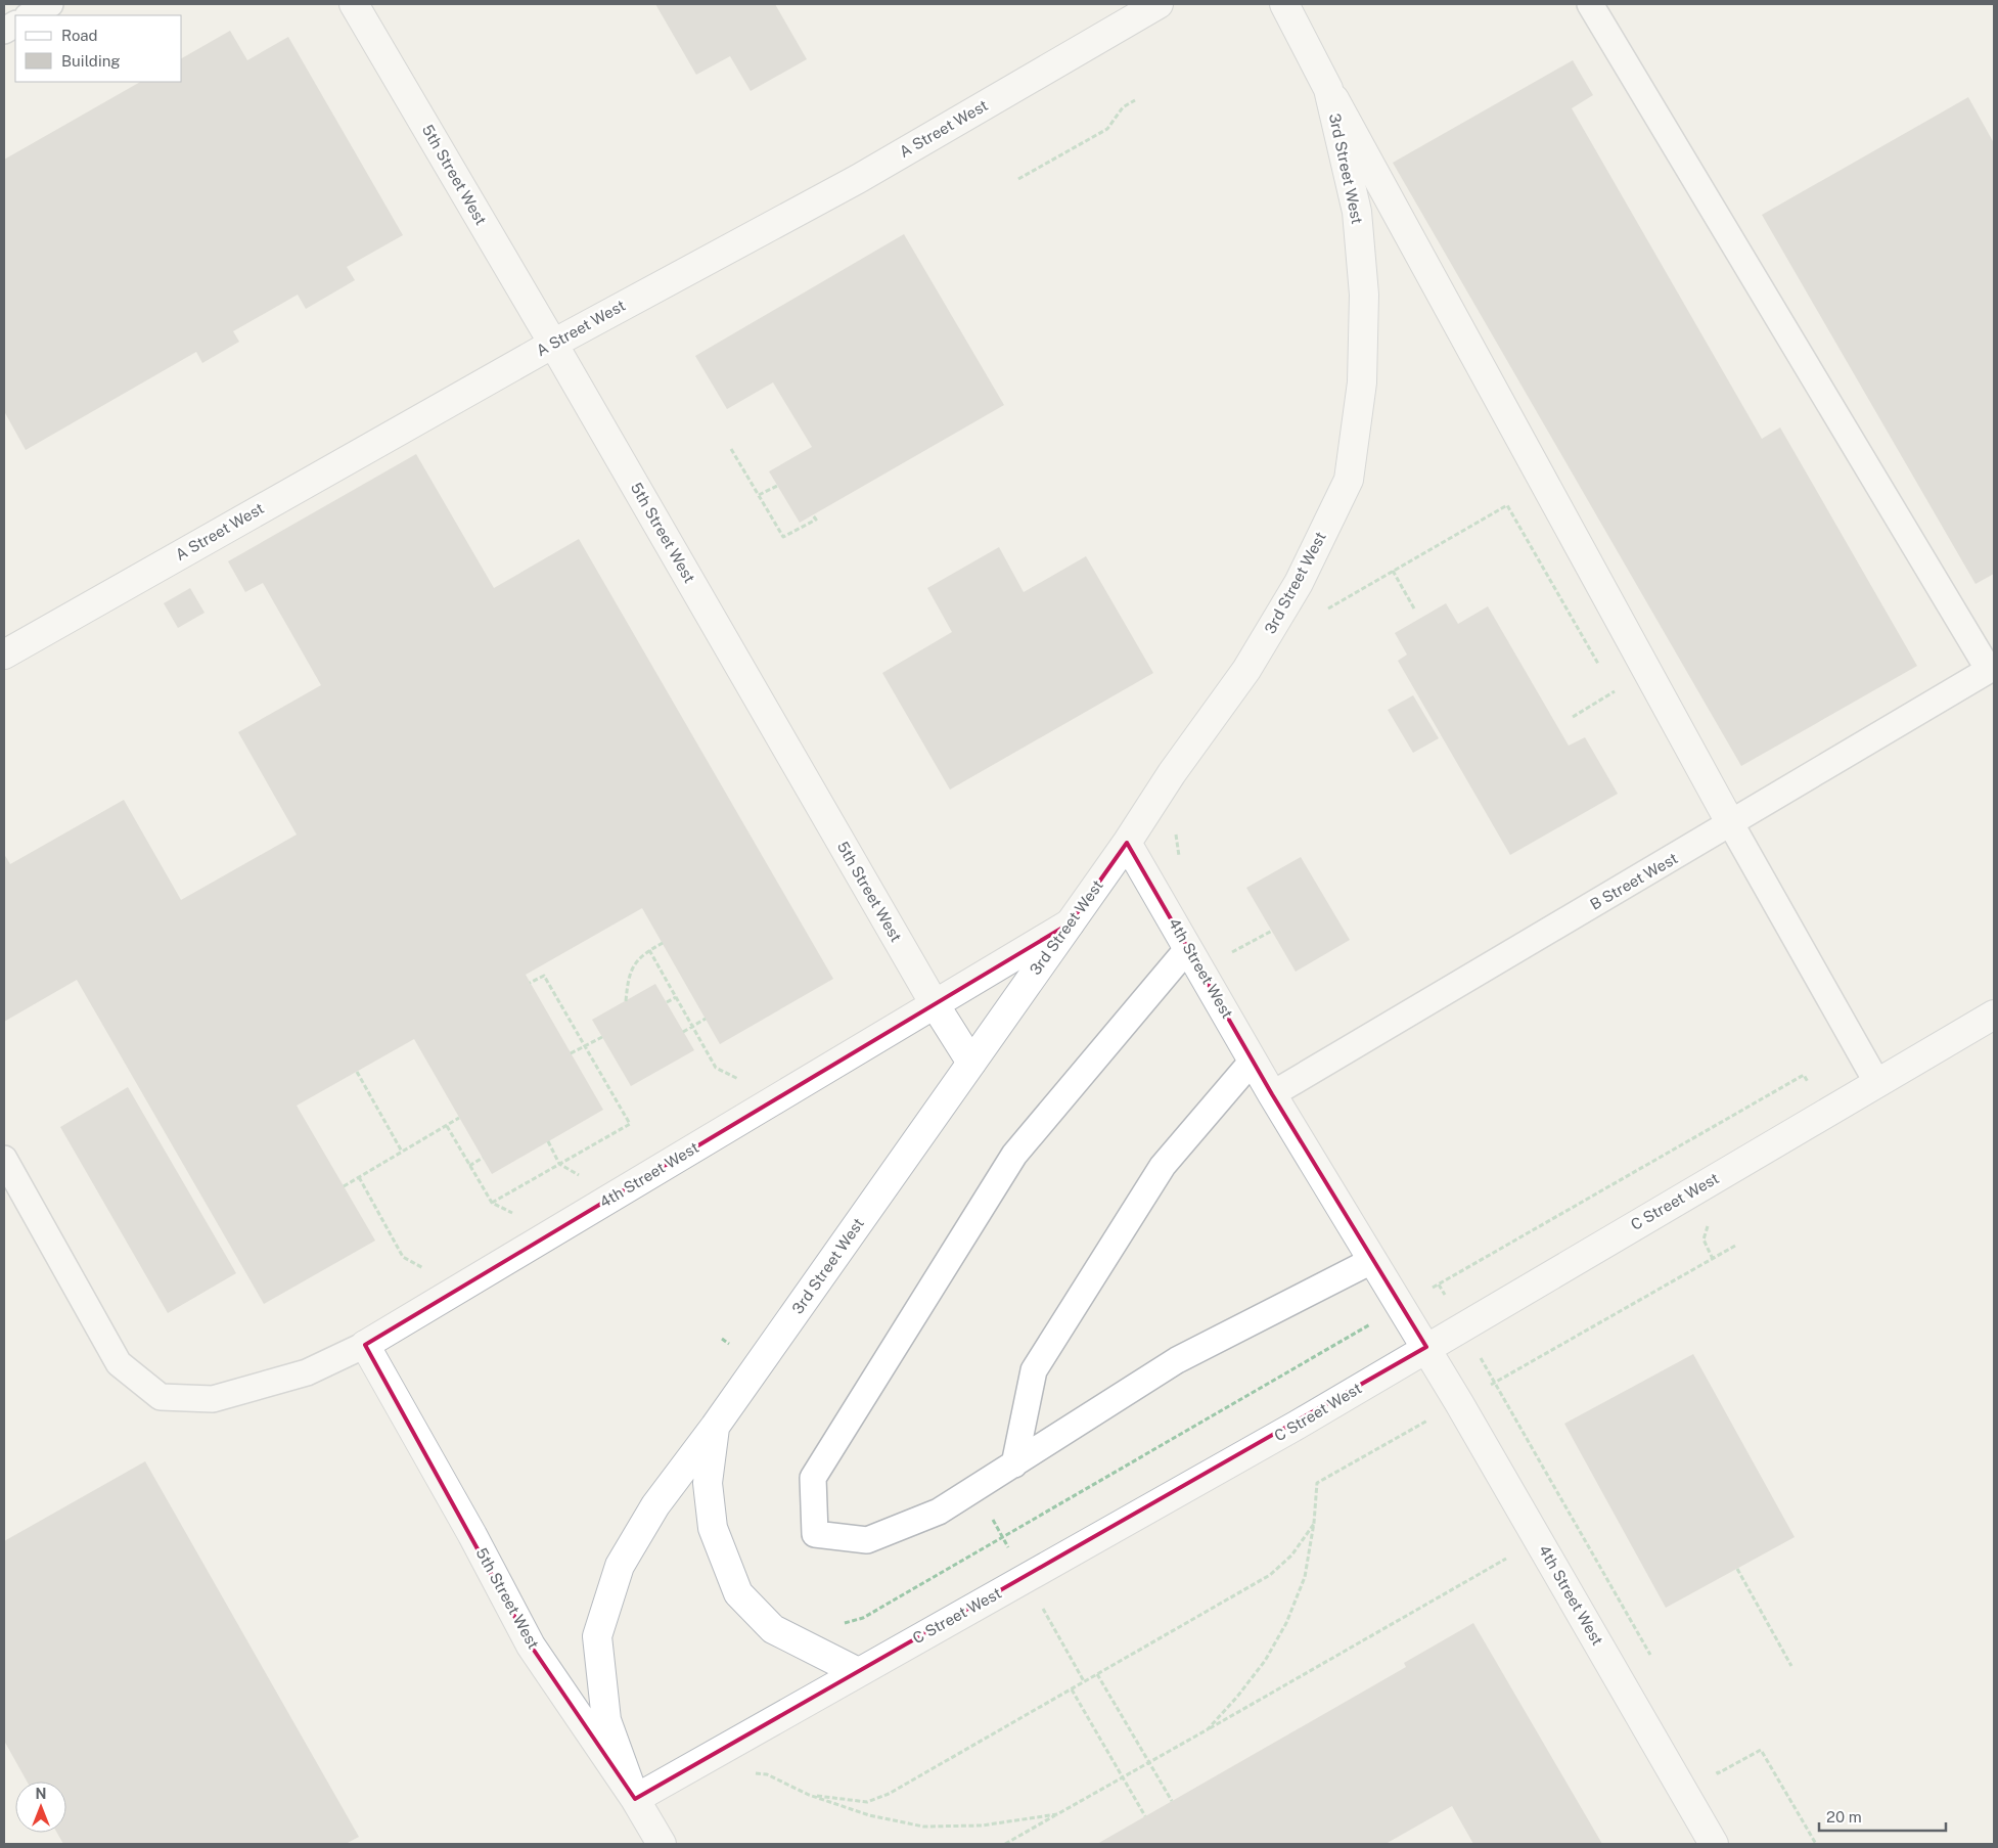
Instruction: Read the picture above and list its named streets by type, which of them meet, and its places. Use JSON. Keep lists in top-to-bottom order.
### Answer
{
  "streets": {
    "street": [
      "A Street West",
      "3rd Street West",
      "5th Street West",
      "4th Street West",
      "C Street West"
    ],
    "lane": ["B Street West"]
  },
  "crossings": [
    ["A Street West", "5th Street West"],
    ["3rd Street West", "5th Street West"],
    ["3rd Street West", "4th Street West"],
    ["3rd Street West", "C Street West"],
    ["5th Street West", "4th Street West"],
    ["5th Street West", "C Street West"],
    ["B Street West", "4th Street West"],
    ["4th Street West", "C Street West"]
  ],
  "legend": ["Road", "Building"],
  "scale_bar": "20 m",
  "north": "top"
}
